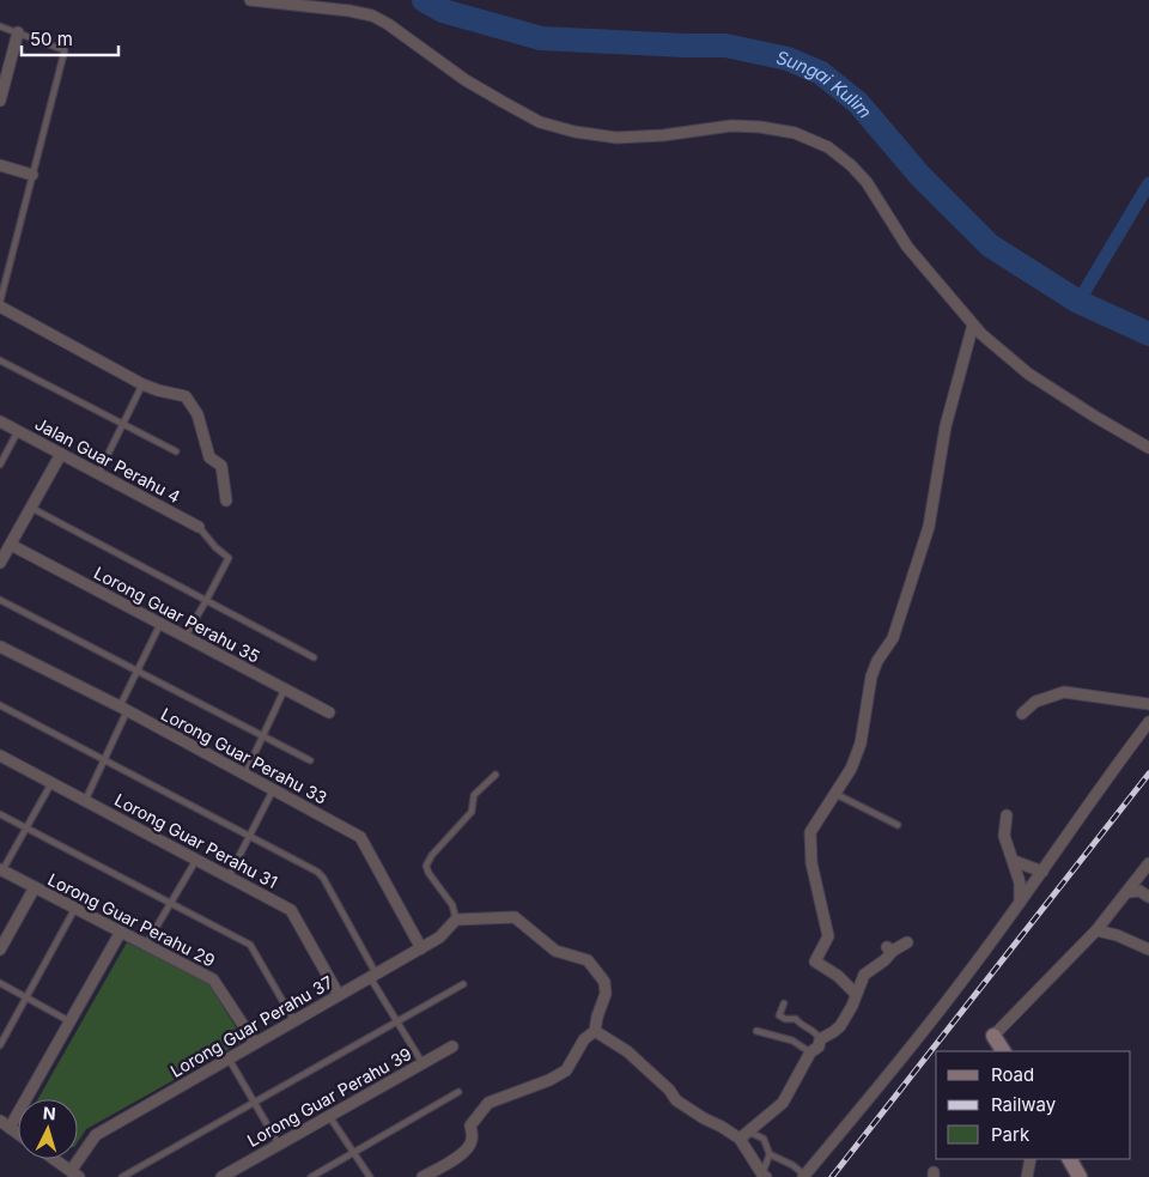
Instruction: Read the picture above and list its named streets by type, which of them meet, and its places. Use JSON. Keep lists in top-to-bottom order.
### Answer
{
  "streets": {
    "street": [
      "Jalan Guar Perahu 4",
      "Lorong Guar Perahu 35",
      "Lorong Guar Perahu 33",
      "Lorong Guar Perahu 31",
      "Lorong Guar Perahu 29",
      "Lorong Guar Perahu 37",
      "Lorong Guar Perahu 39"
    ]
  },
  "crossings": [
    ["Lorong Guar Perahu 33", "Lorong Guar Perahu 37"],
    ["Lorong Guar Perahu 31", "Lorong Guar Perahu 37"],
    ["Lorong Guar Perahu 29", "Lorong Guar Perahu 37"]
  ],
  "water": ["Sungai Kulim"],
  "legend": ["Road", "Railway", "Park"],
  "scale_bar": "50 m",
  "north": "top"
}
